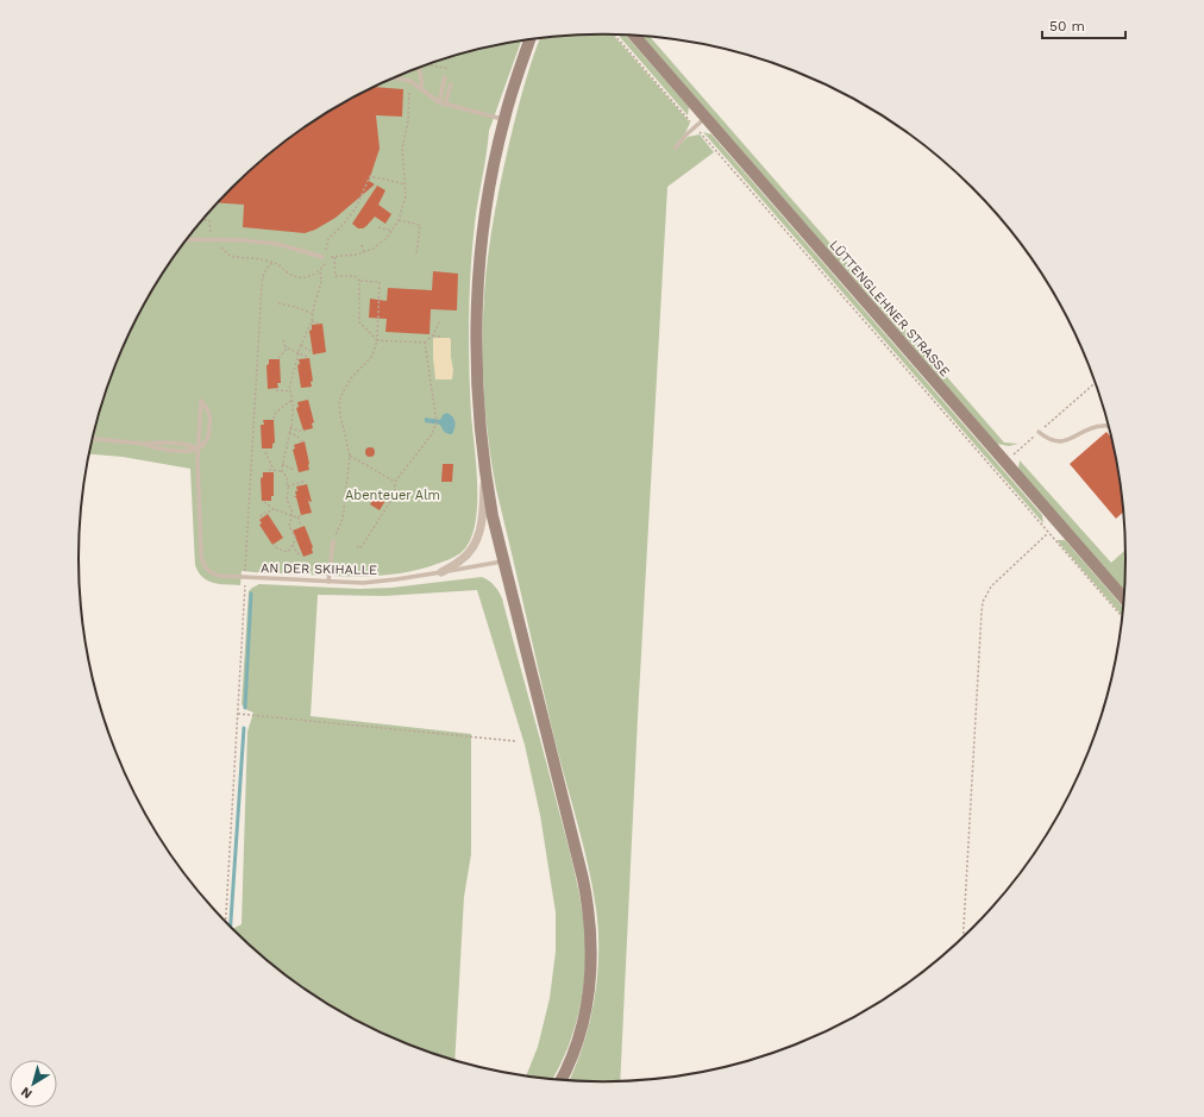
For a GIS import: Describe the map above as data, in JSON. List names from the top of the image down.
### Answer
{
  "streets": {
    "main road": ["LÜTTENGLEHNER STRASSE"],
    "lane": ["AN DER SKIHALLE"]
  },
  "parks": ["Abenteuer Alm"],
  "scale_bar": "50 m",
  "north": "bottom left"
}
